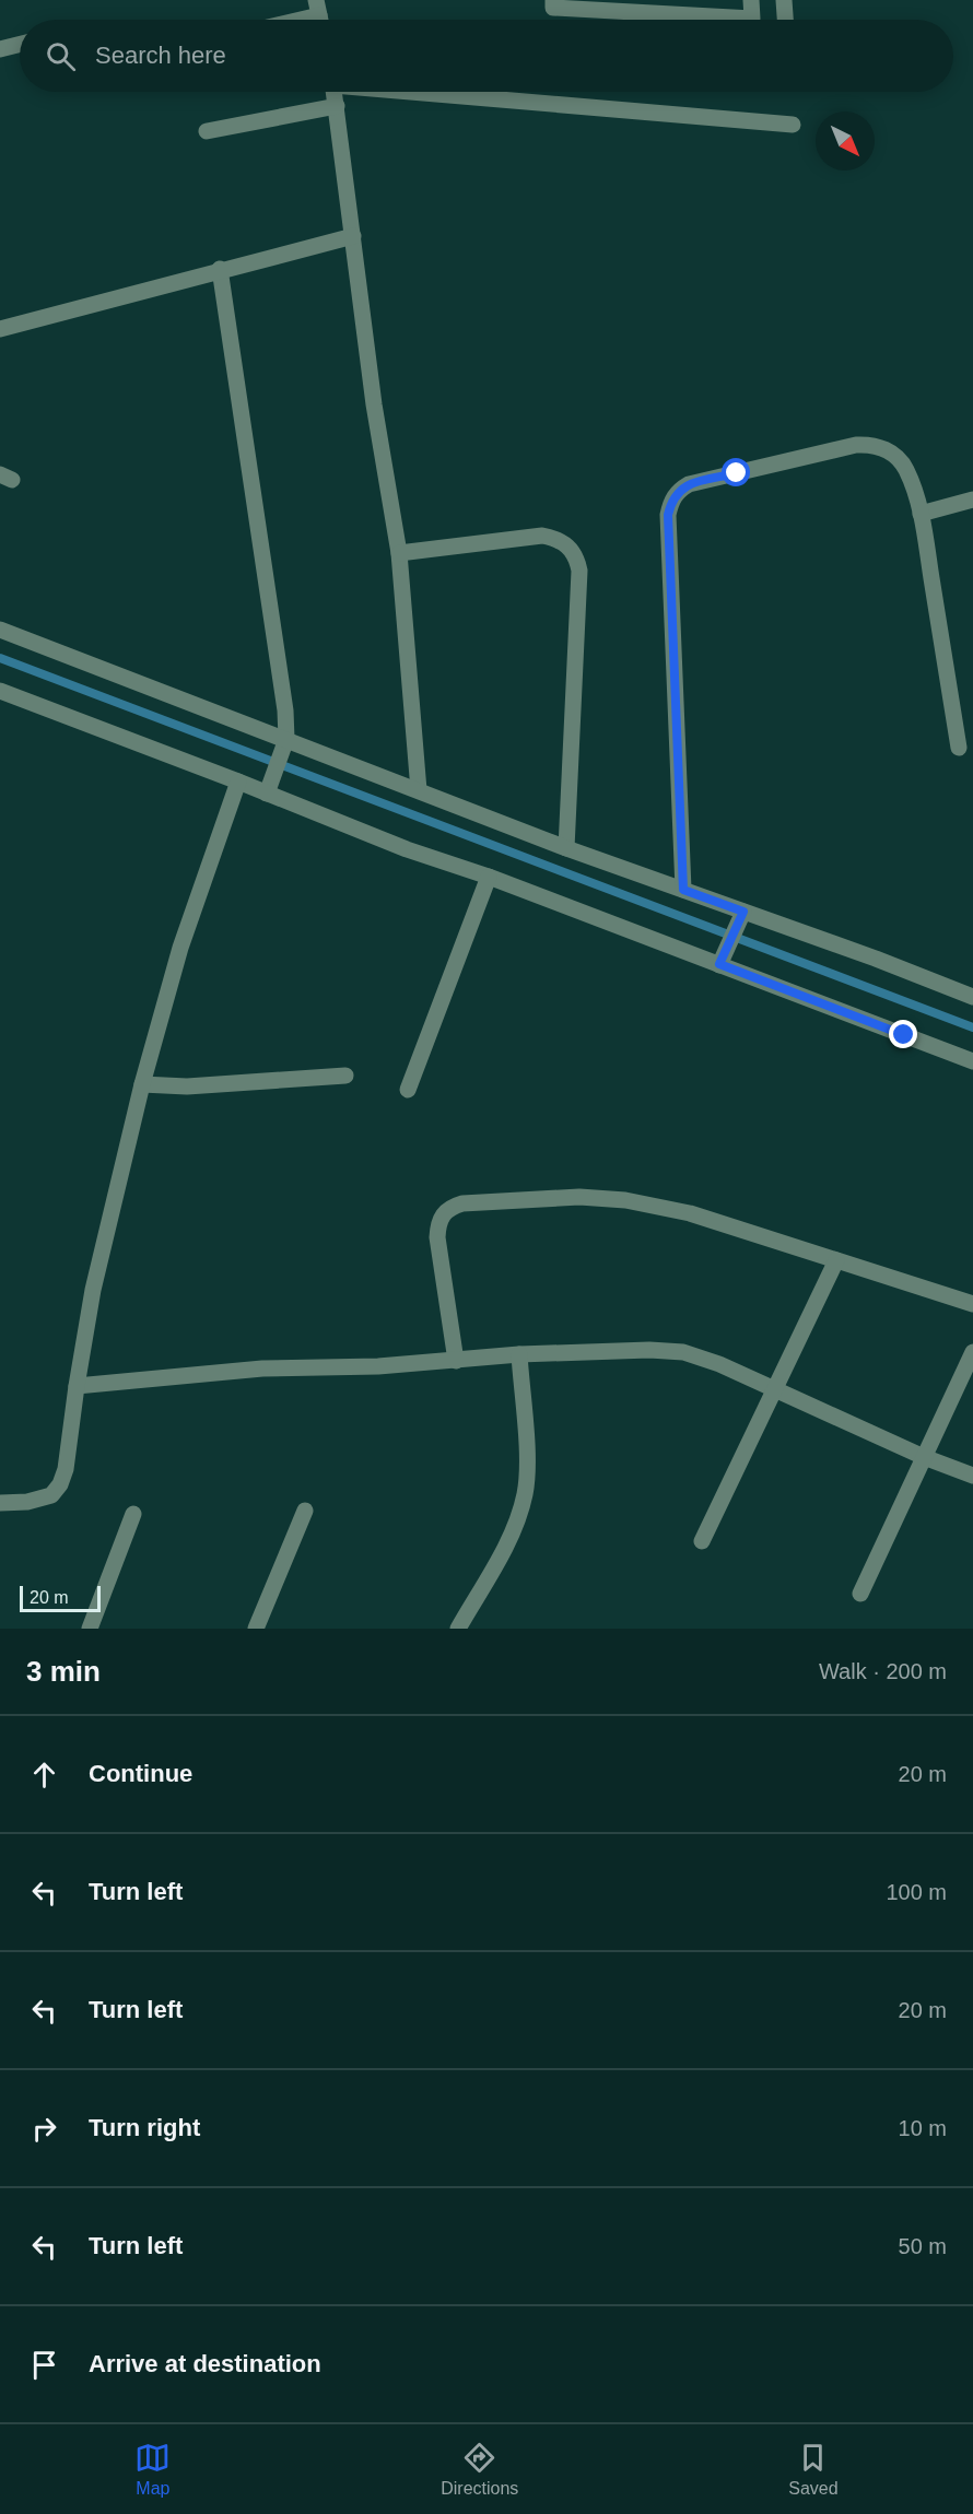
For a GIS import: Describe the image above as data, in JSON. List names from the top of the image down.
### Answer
{
  "scale_bar": "20 m",
  "north": "bottom right",
  "page": {
    "search": "Search here",
    "scale": "20 m",
    "heading": ["3 min", "Walk · 200 m"],
    "list": [
      ["Continue", "20 m"],
      ["Turn left", "100 m"],
      ["Turn left", "20 m"],
      ["Turn right", "10 m"],
      ["Turn left", "50 m"],
      "Arrive at destination"
    ],
    "nav": ["Map", "Directions", "Saved"]
  }
}
